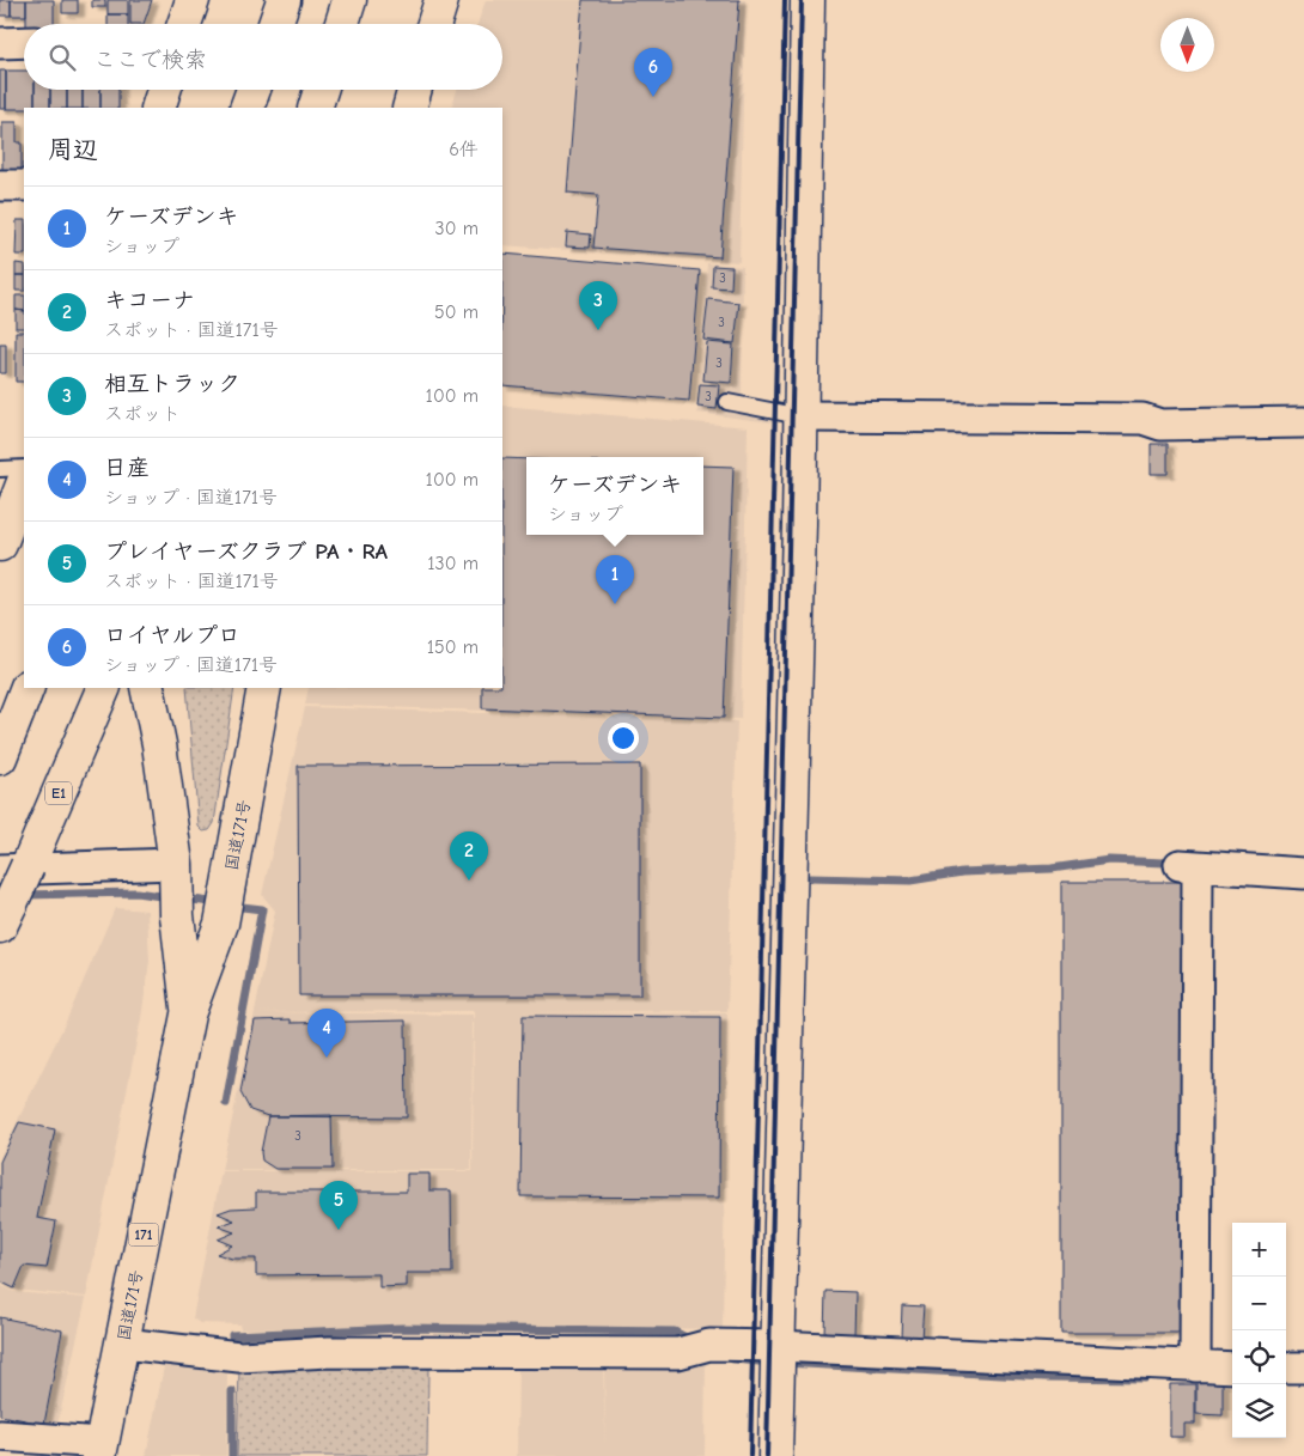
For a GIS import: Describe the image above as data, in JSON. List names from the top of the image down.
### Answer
{
  "streets": {
    "main road": ["E1", "国道171号", "171"]
  },
  "house_numbers": [
    "3",
    "3",
    "3",
    "3",
    "3"
  ],
  "north": "bottom",
  "page": {
    "search": "ここで検索",
    "pins": [
      "6",
      "3",
      "1",
      "2",
      "4",
      "5"
    ],
    "heading": ["周辺", "6件"],
    "list": [
      {
        "mark": "1",
        "name": "ケーズデンキ",
        "note": "ショップ",
        "value": "30 m"
      },
      {
        "mark": "2",
        "name": "キコーナ",
        "note": "スポット · 国道171号",
        "value": "50 m"
      },
      {
        "mark": "3",
        "name": "相互トラック",
        "note": "スポット",
        "value": "100 m"
      },
      {
        "mark": "4",
        "name": "日産",
        "note": "ショップ · 国道171号",
        "value": "100 m"
      },
      {
        "mark": "5",
        "name": "プレイヤーズクラブ PA・RA",
        "note": "スポット · 国道171号",
        "value": "130 m"
      },
      {
        "mark": "6",
        "name": "ロイヤルプロ",
        "note": "ショップ · 国道171号",
        "value": "150 m"
      }
    ],
    "popup": ["ケーズデンキ", "ショップ"],
    "map_buttons": ["+", "−"]
  }
}
